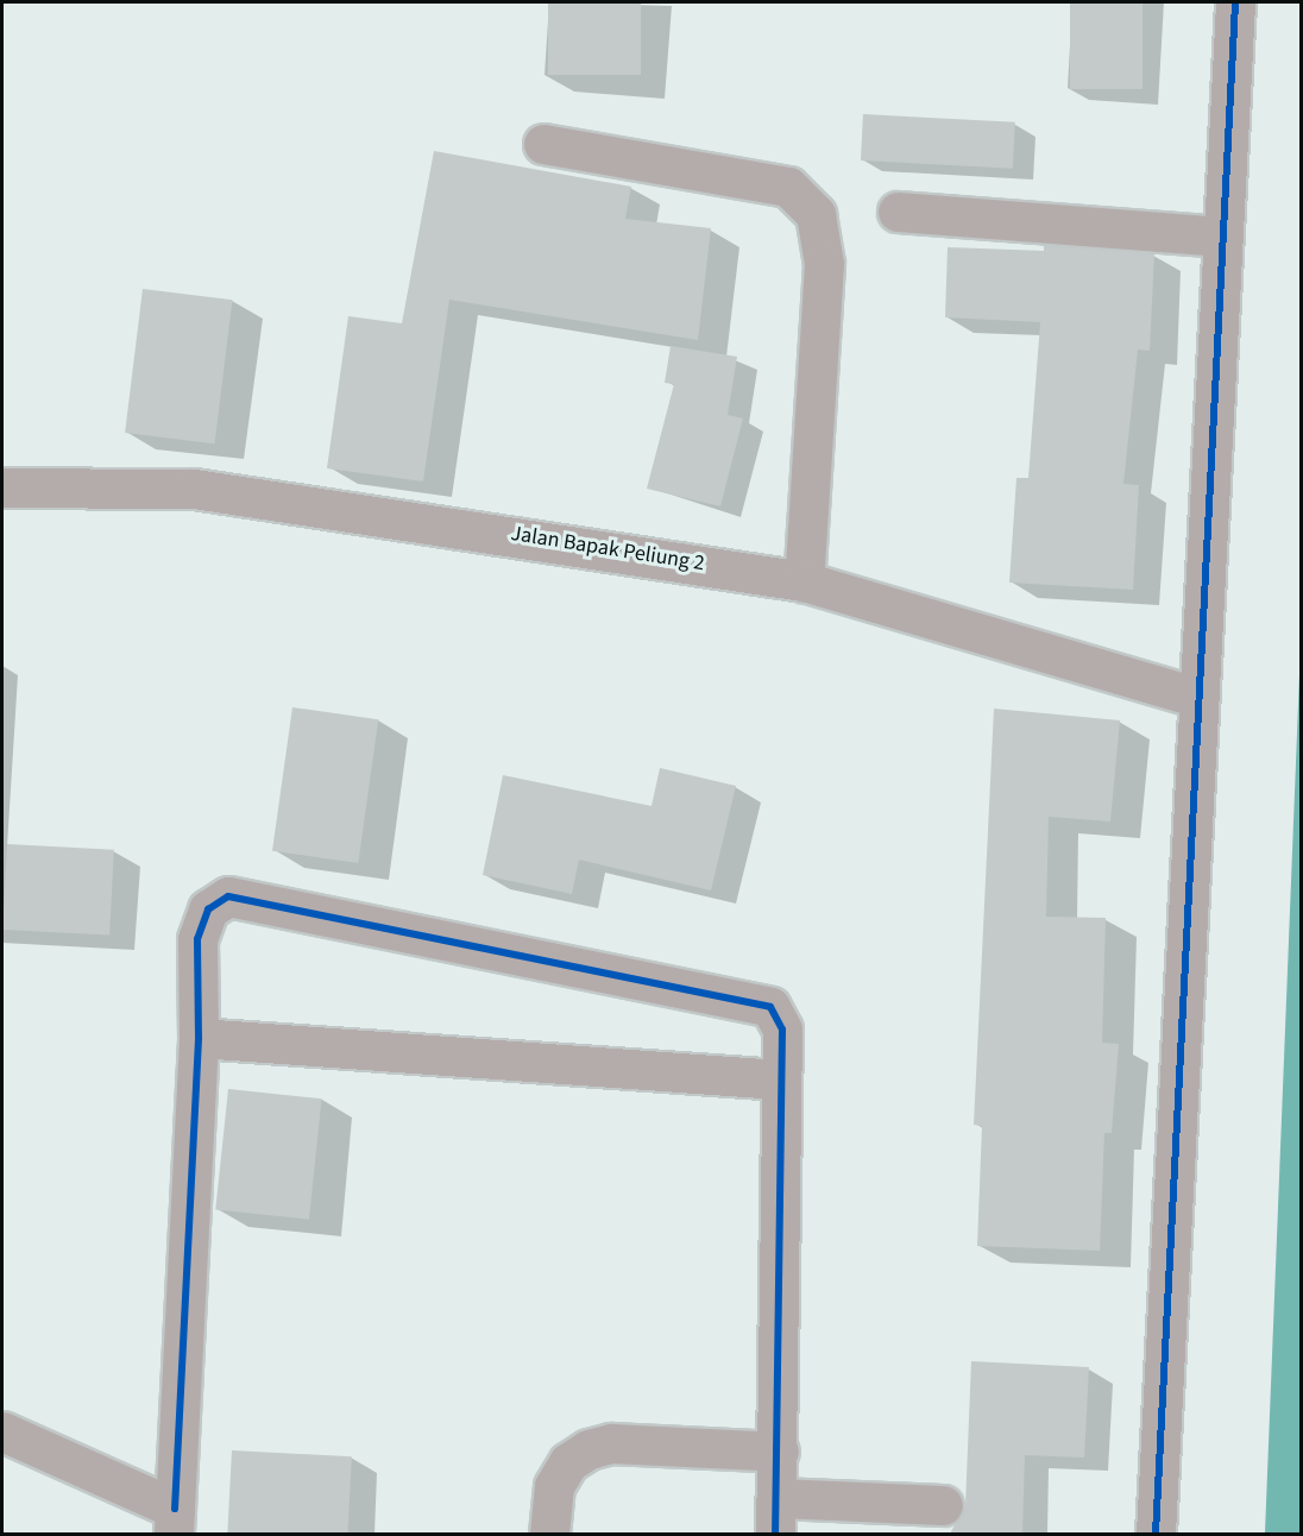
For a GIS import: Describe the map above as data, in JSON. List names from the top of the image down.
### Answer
{
  "streets": {
    "street": ["Jalan Bapak Peliung 2"]
  }
}
